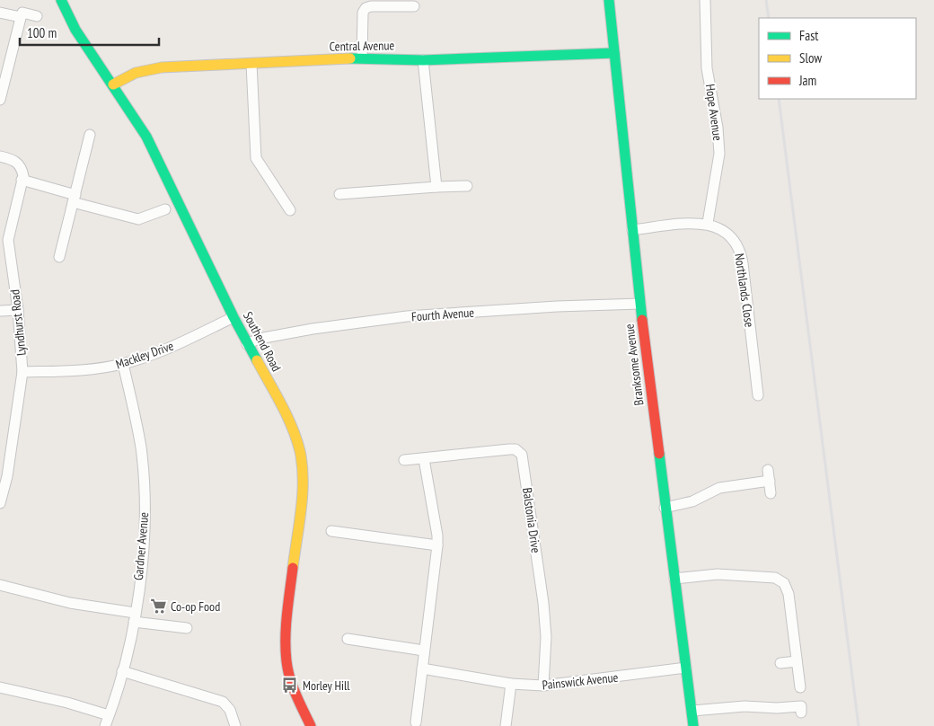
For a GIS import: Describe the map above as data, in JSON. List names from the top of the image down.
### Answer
{
  "streets": {
    "street": [
      "Central Avenue",
      "Hope Avenue",
      "Northlands Close",
      "Fourth Avenue",
      "Lyndhurst Road",
      "Southend Road",
      "Mackley Drive",
      "Branksome Avenue",
      "Balstonia Drive",
      "Gardner Avenue",
      "Painswick Avenue"
    ]
  },
  "crossings": [
    ["Central Avenue", "Southend Road"],
    ["Central Avenue", "Branksome Avenue"],
    ["Hope Avenue", "Northlands Close"],
    ["Fourth Avenue", "Southend Road"],
    ["Fourth Avenue", "Branksome Avenue"],
    ["Lyndhurst Road", "Mackley Drive"],
    ["Southend Road", "Mackley Drive"],
    ["Mackley Drive", "Gardner Avenue"],
    ["Branksome Avenue", "Painswick Avenue"],
    ["Balstonia Drive", "Painswick Avenue"]
  ],
  "places": {
    "supermarket": ["Co-op Food"],
    "bus stop": ["Morley Hill"]
  },
  "legend": ["Fast", "Slow", "Jam"],
  "scale_bar": "100 m"
}
